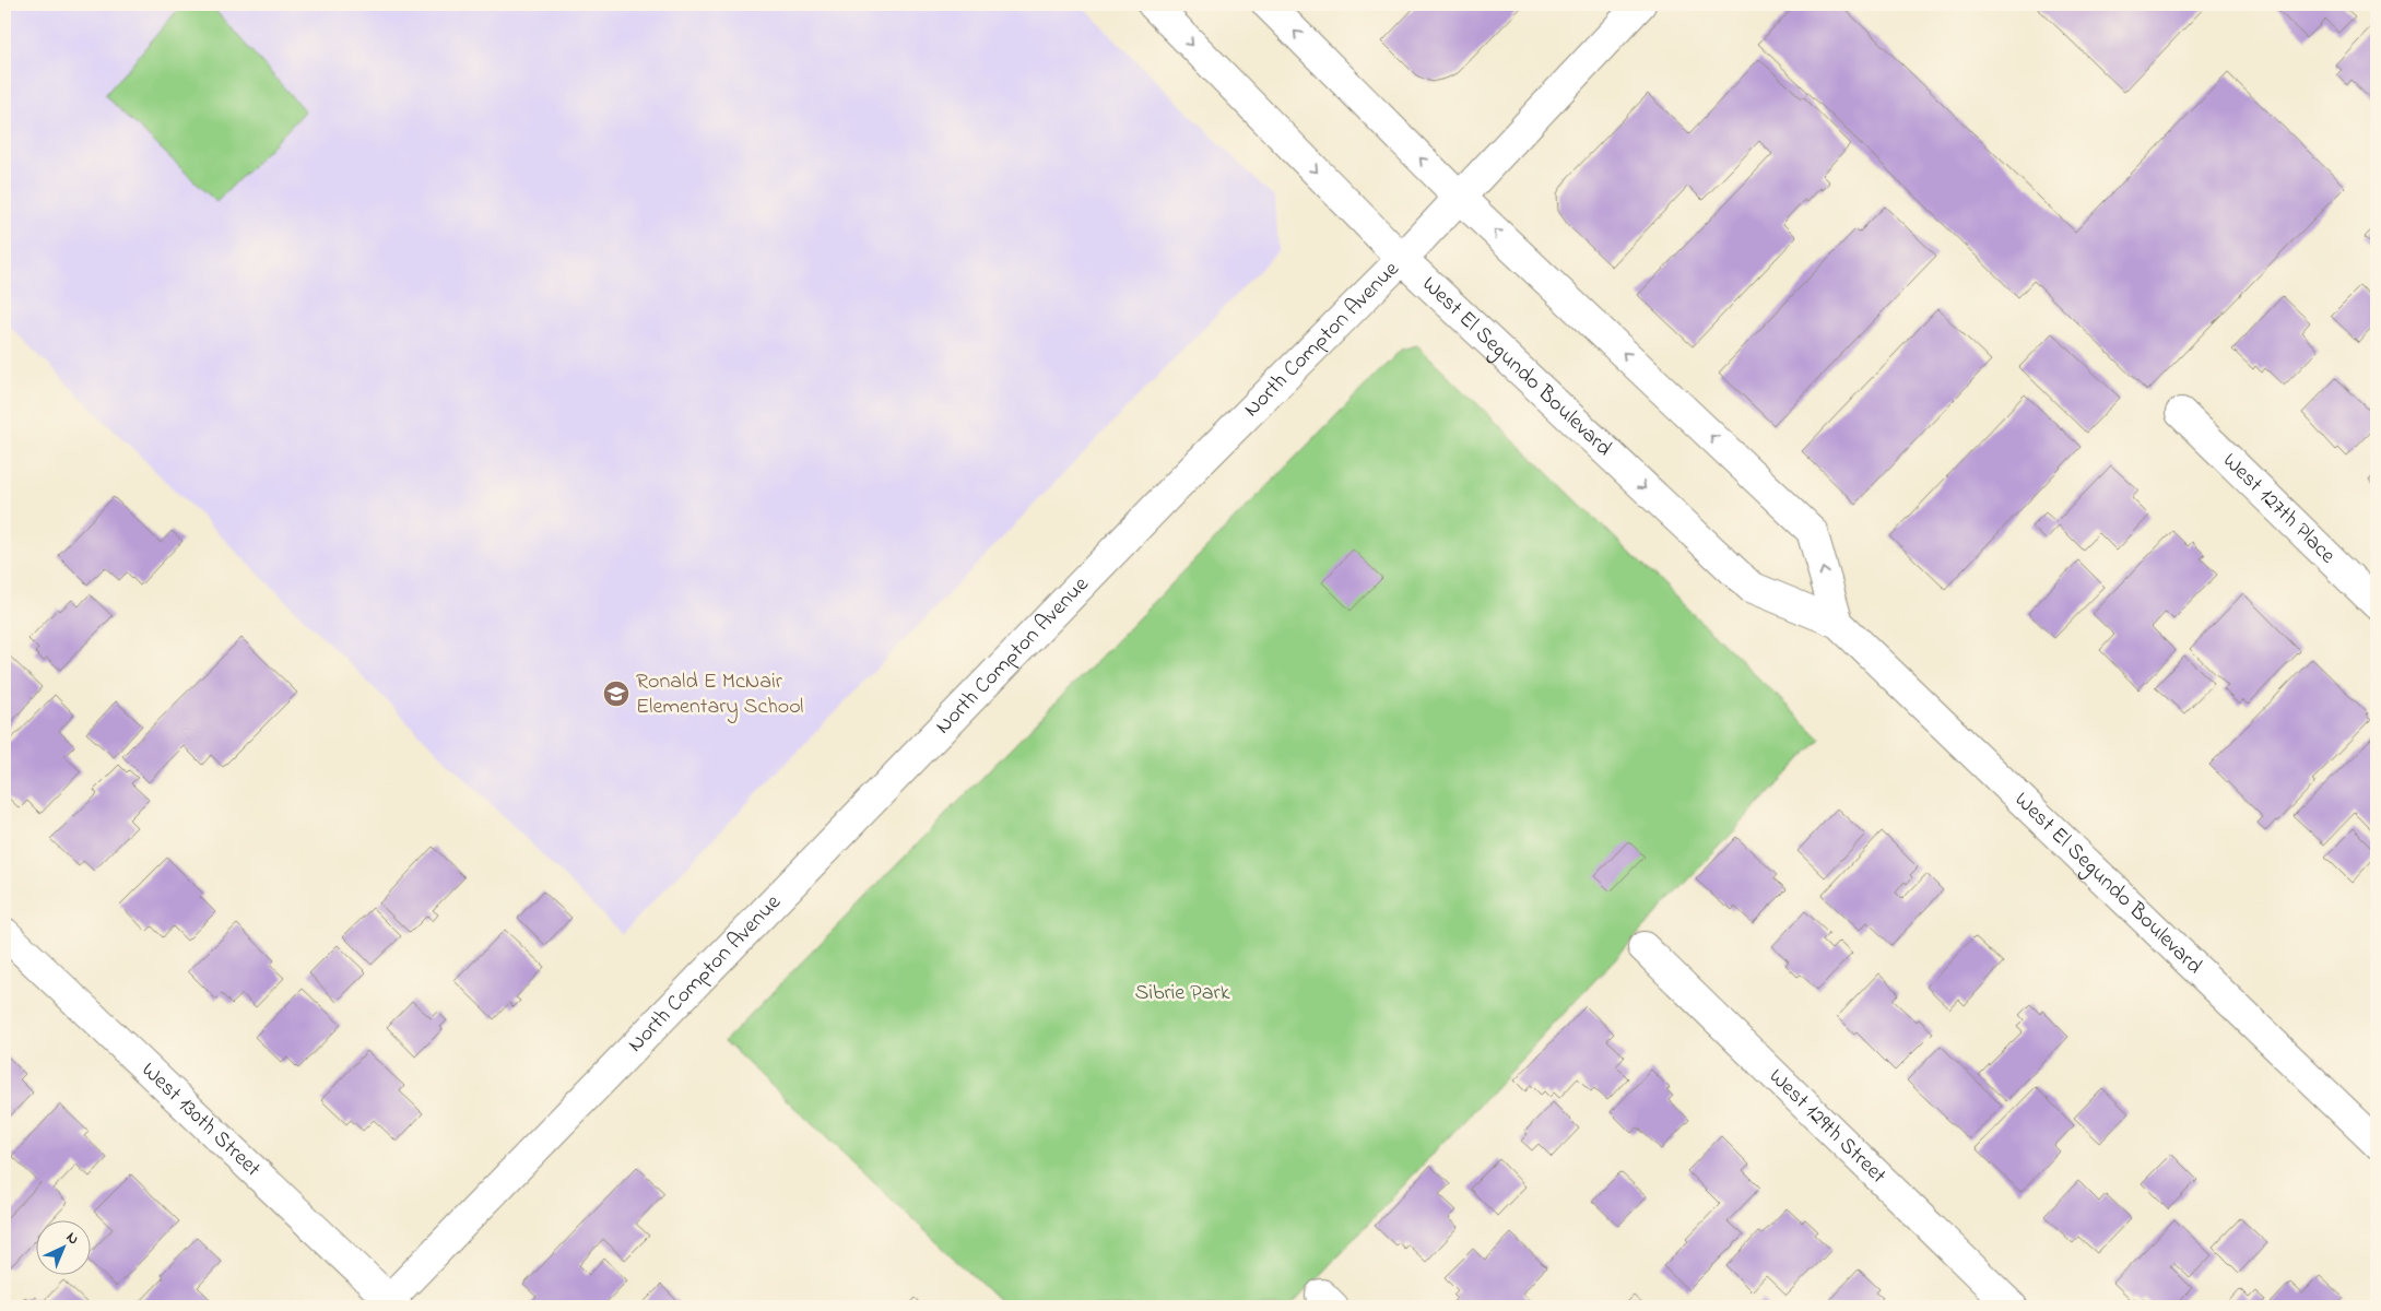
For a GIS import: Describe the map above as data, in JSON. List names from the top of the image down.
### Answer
{
  "streets": {
    "main road": [
      "North Compton Avenue",
      "West El Segundo Boulevard",
      "West 127th Place",
      "West 130th Street",
      "West 129th Street"
    ]
  },
  "crossings": [
    ["North Compton Avenue", "West El Segundo Boulevard"],
    ["North Compton Avenue", "West 130th Street"]
  ],
  "parks": ["Sibrie Park"],
  "places": {
    "school or university": ["Ronald E McNair Elementary School"]
  },
  "north": "top right"
}
